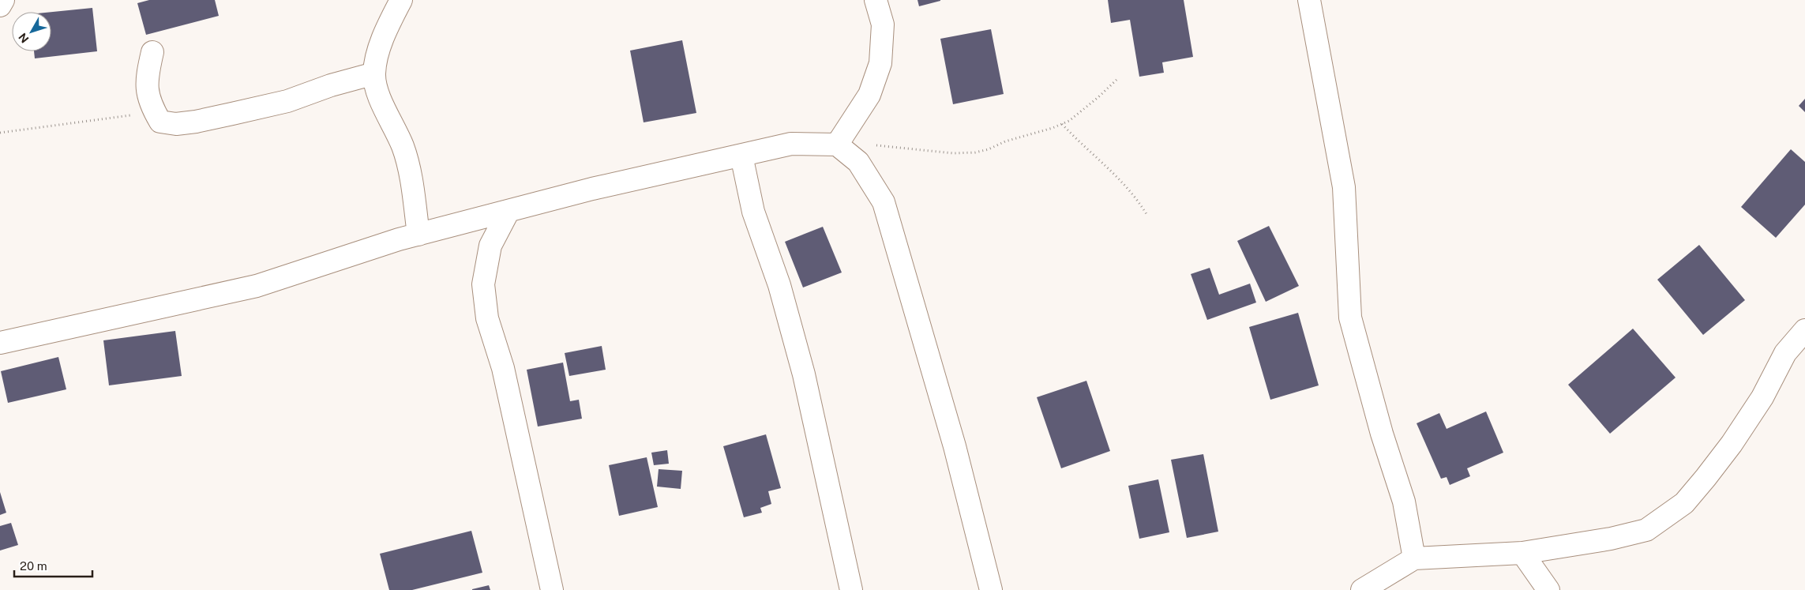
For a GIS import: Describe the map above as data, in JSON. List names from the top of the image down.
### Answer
{
  "scale_bar": "20 m",
  "north": "bottom left"
}
